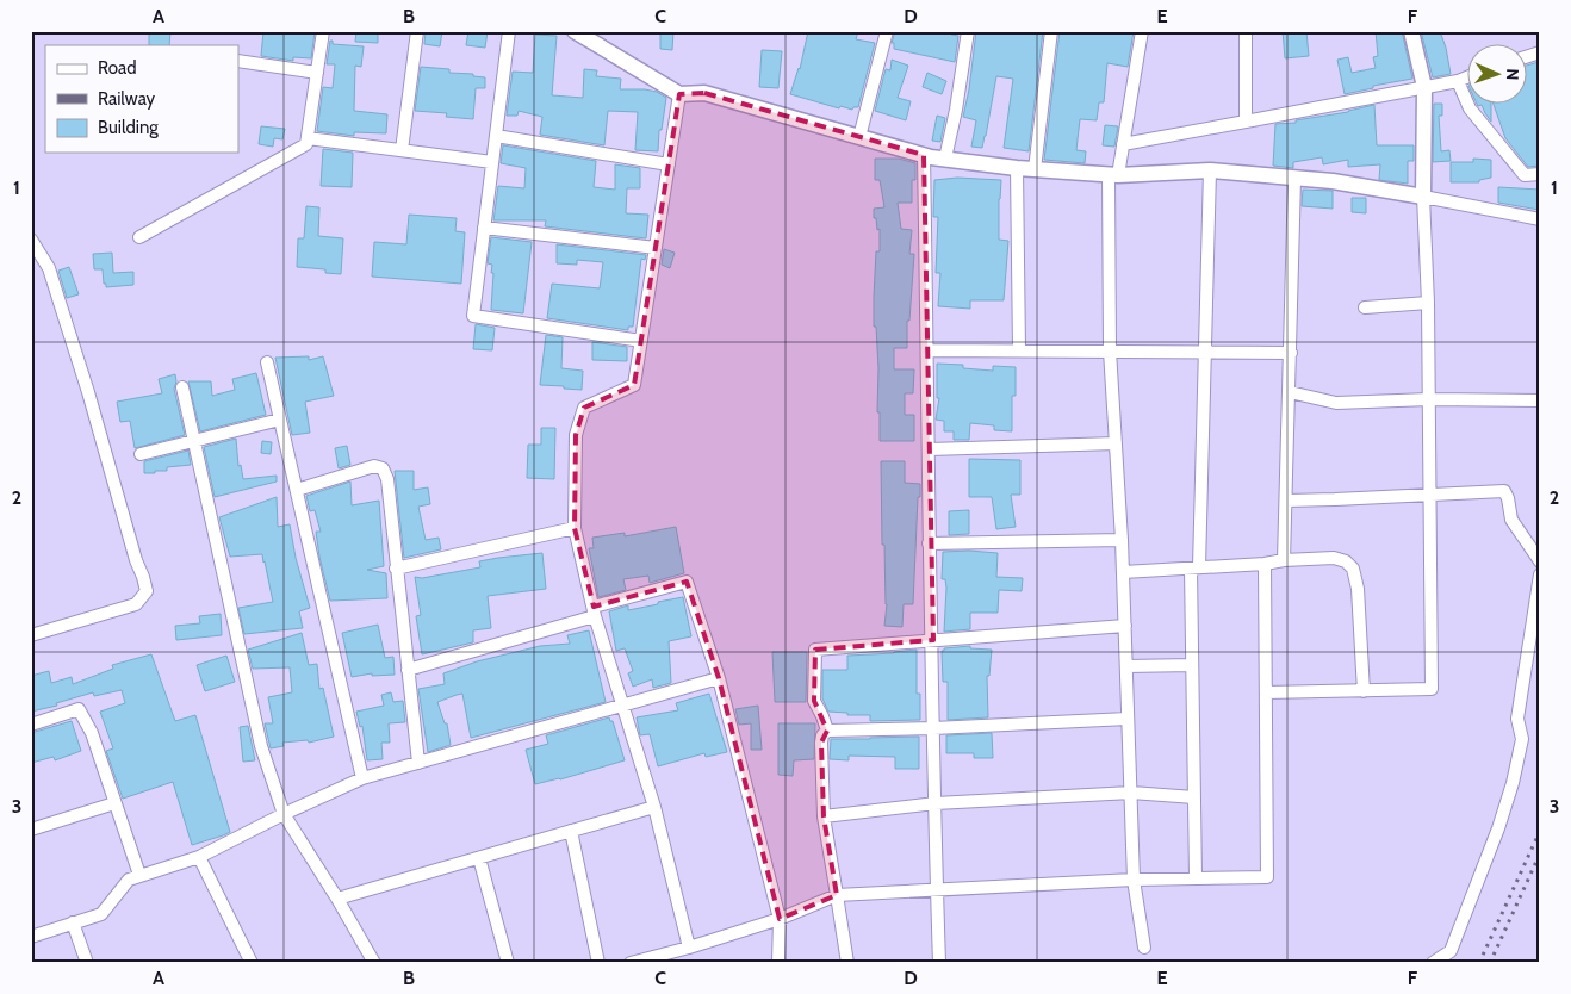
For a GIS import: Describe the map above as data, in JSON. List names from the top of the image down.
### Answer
{
  "legend": ["Road", "Railway", "Building"],
  "north": "right",
  "grid": {
    "columns": [
      "A",
      "B",
      "C",
      "D",
      "E",
      "F"
    ],
    "rows": ["1", "2", "3"]
  }
}
